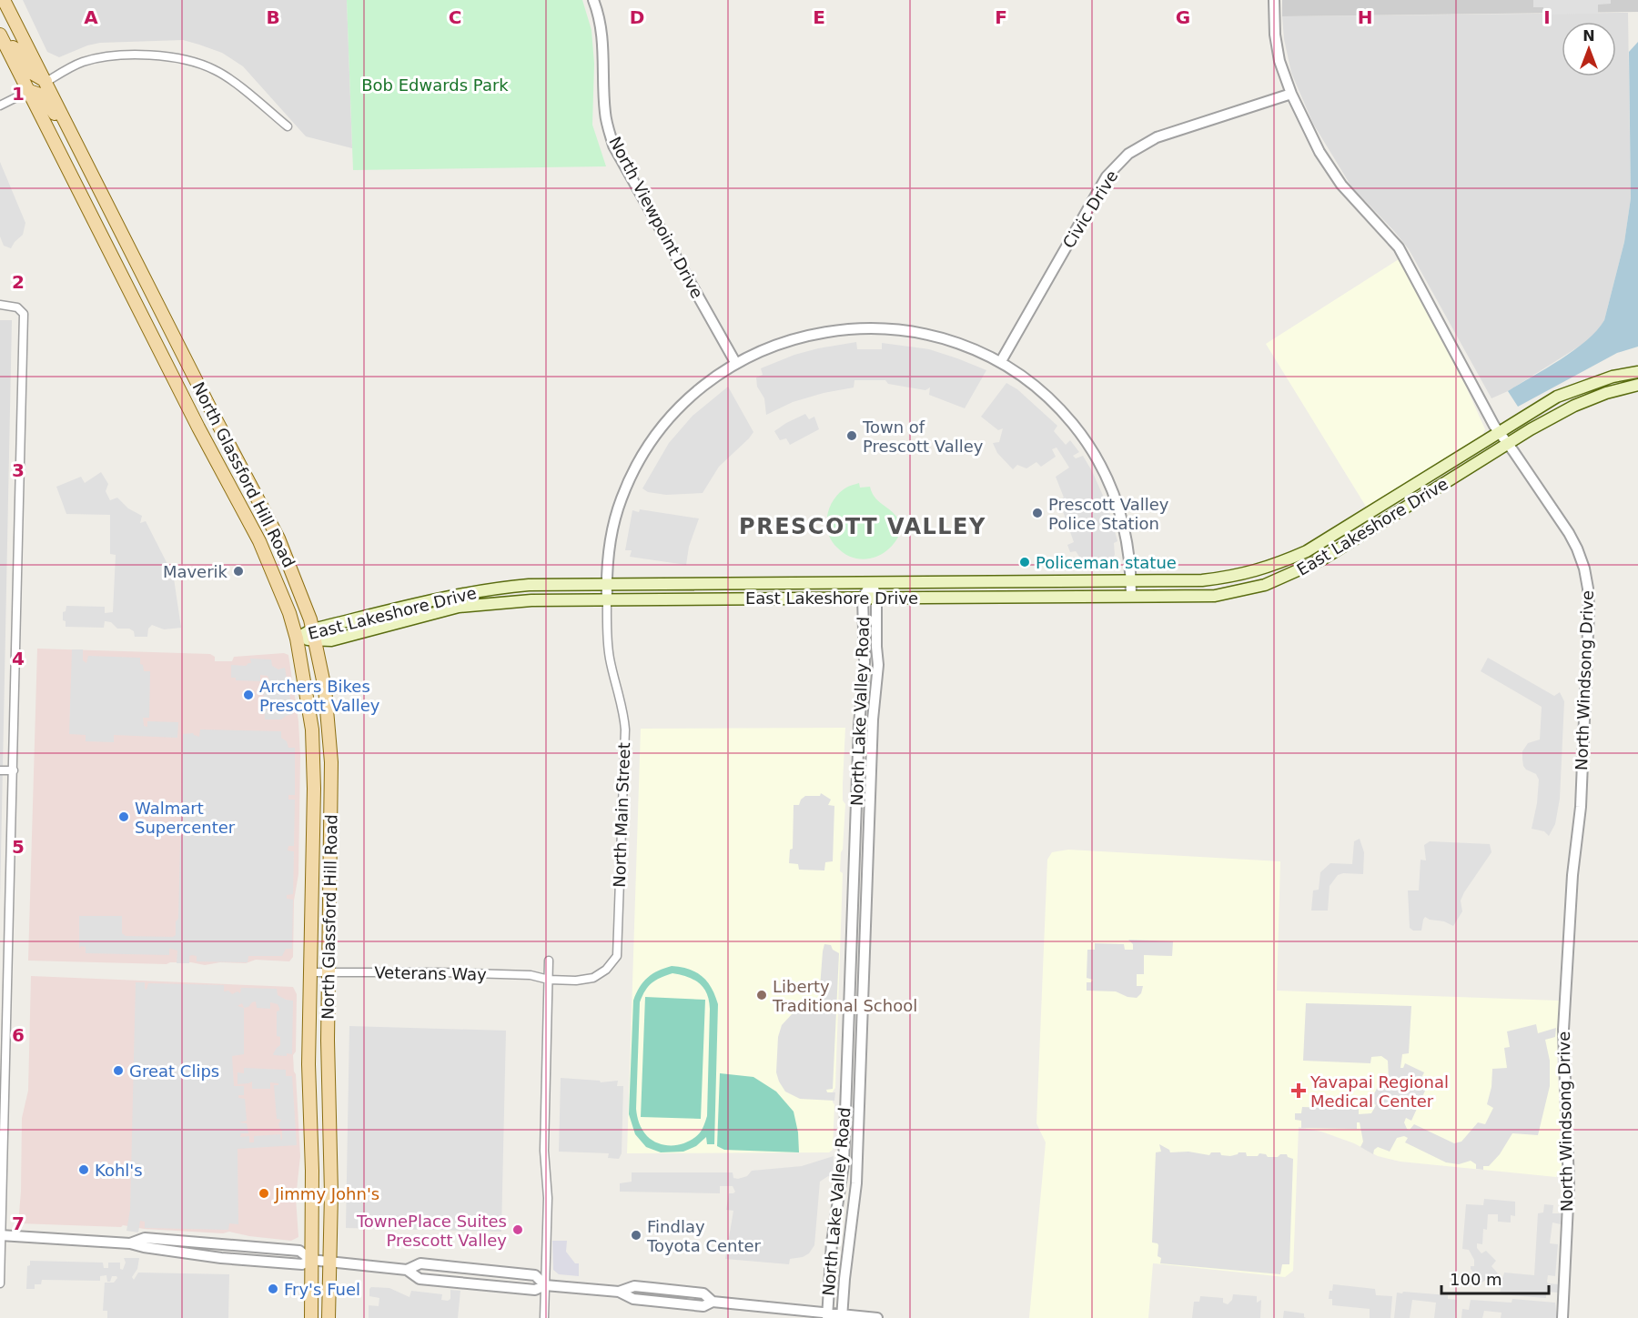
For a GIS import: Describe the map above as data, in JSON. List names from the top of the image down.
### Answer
{
  "streets": {
    "main road": ["North Glassford Hill Road", "East Lakeshore Drive"],
    "street": [
      "Civic Drive",
      "North Viewpoint Drive",
      "North Windsong Drive",
      "North Lake Valley Road",
      "North Main Street",
      "Veterans Way"
    ]
  },
  "crossings": [
    ["Civic Drive", "North Windsong Drive"],
    ["North Glassford Hill Road", "East Lakeshore Drive"],
    ["North Glassford Hill Road", "Veterans Way"],
    ["East Lakeshore Drive", "North Windsong Drive"],
    ["East Lakeshore Drive", "North Lake Valley Road"],
    ["East Lakeshore Drive", "North Main Street"],
    ["North Main Street", "Veterans Way"]
  ],
  "districts": ["PRESCOTT VALLEY"],
  "parks": ["Bob Edwards Park"],
  "places": {
    "other": [
      "Town of Prescott Valley",
      "Prescott Valley Police Station",
      "Policeman statue",
      "Maverik",
      "Archers Bikes Prescott Valley",
      "Walmart Supercenter",
      "Liberty Traditional School",
      "Great Clips",
      "Kohl's",
      "Jimmy John's",
      "TownePlace Suites Prescott Valley",
      "Findlay Toyota Center",
      "Fry's Fuel"
    ],
    "health": ["Yavapai Regional Medical Center"]
  },
  "scale_bar": "100 m",
  "north": "top",
  "grid": {
    "columns": [
      "A",
      "B",
      "C",
      "D",
      "E",
      "F",
      "G",
      "H",
      "I"
    ],
    "rows": [
      "1",
      "2",
      "3",
      "4",
      "5",
      "6",
      "7"
    ]
  }
}
